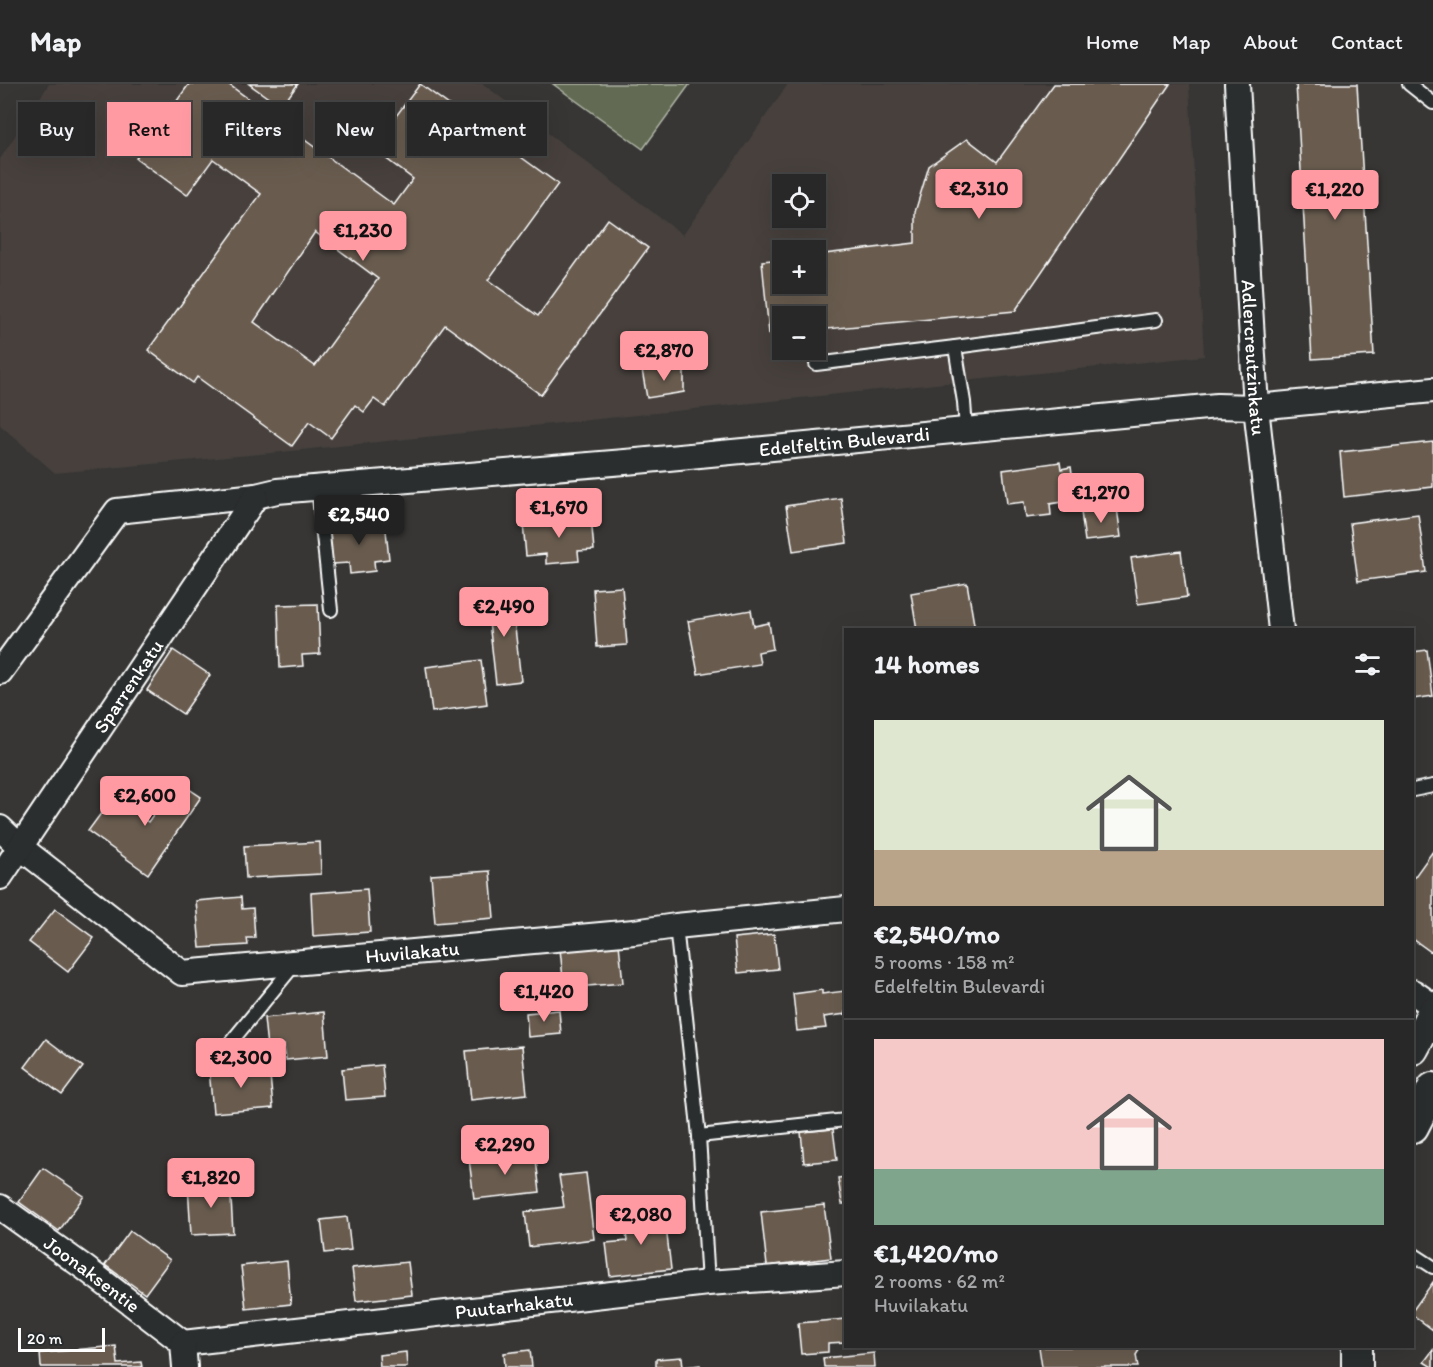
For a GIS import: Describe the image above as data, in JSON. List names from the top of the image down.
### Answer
{
  "streets": {
    "street": [
      "Adlercreutzinkatu",
      "Edelfeltin Bulevardi",
      "Sparrenkatu",
      "Huvilakatu",
      "Joonaksentie",
      "Puutarhakatu"
    ]
  },
  "crossings": [
    ["Adlercreutzinkatu", "Edelfeltin Bulevardi"],
    ["Edelfeltin Bulevardi", "Sparrenkatu"],
    ["Sparrenkatu", "Huvilakatu"],
    ["Joonaksentie", "Puutarhakatu"]
  ],
  "scale_bar": "20 m",
  "page": {
    "header": "Map",
    "nav": [
      "Home",
      "Map",
      "About",
      "Contact"
    ],
    "chip": [
      "Buy",
      "Rent",
      "Filters",
      "New",
      "Apartment"
    ],
    "price": [
      "€2,310",
      "€1,220",
      "€1,230",
      "€2,870",
      "€1,270",
      "€1,670",
      "€2,540",
      "€2,490",
      "€2,600",
      "€1,420",
      "€2,300",
      "€2,290",
      "€1,820",
      "€2,080"
    ],
    "map_buttons": ["+", "−"],
    "heading": "14 homes",
    "list": [
      {
        "name": "€2,540/mo",
        "note": "5 rooms · 158 m² · Edelfeltin Bulevardi"
      },
      {
        "name": "€1,420/mo",
        "note": "2 rooms · 62 m² · Huvilakatu"
      }
    ],
    "scale": "20 m"
  }
}
